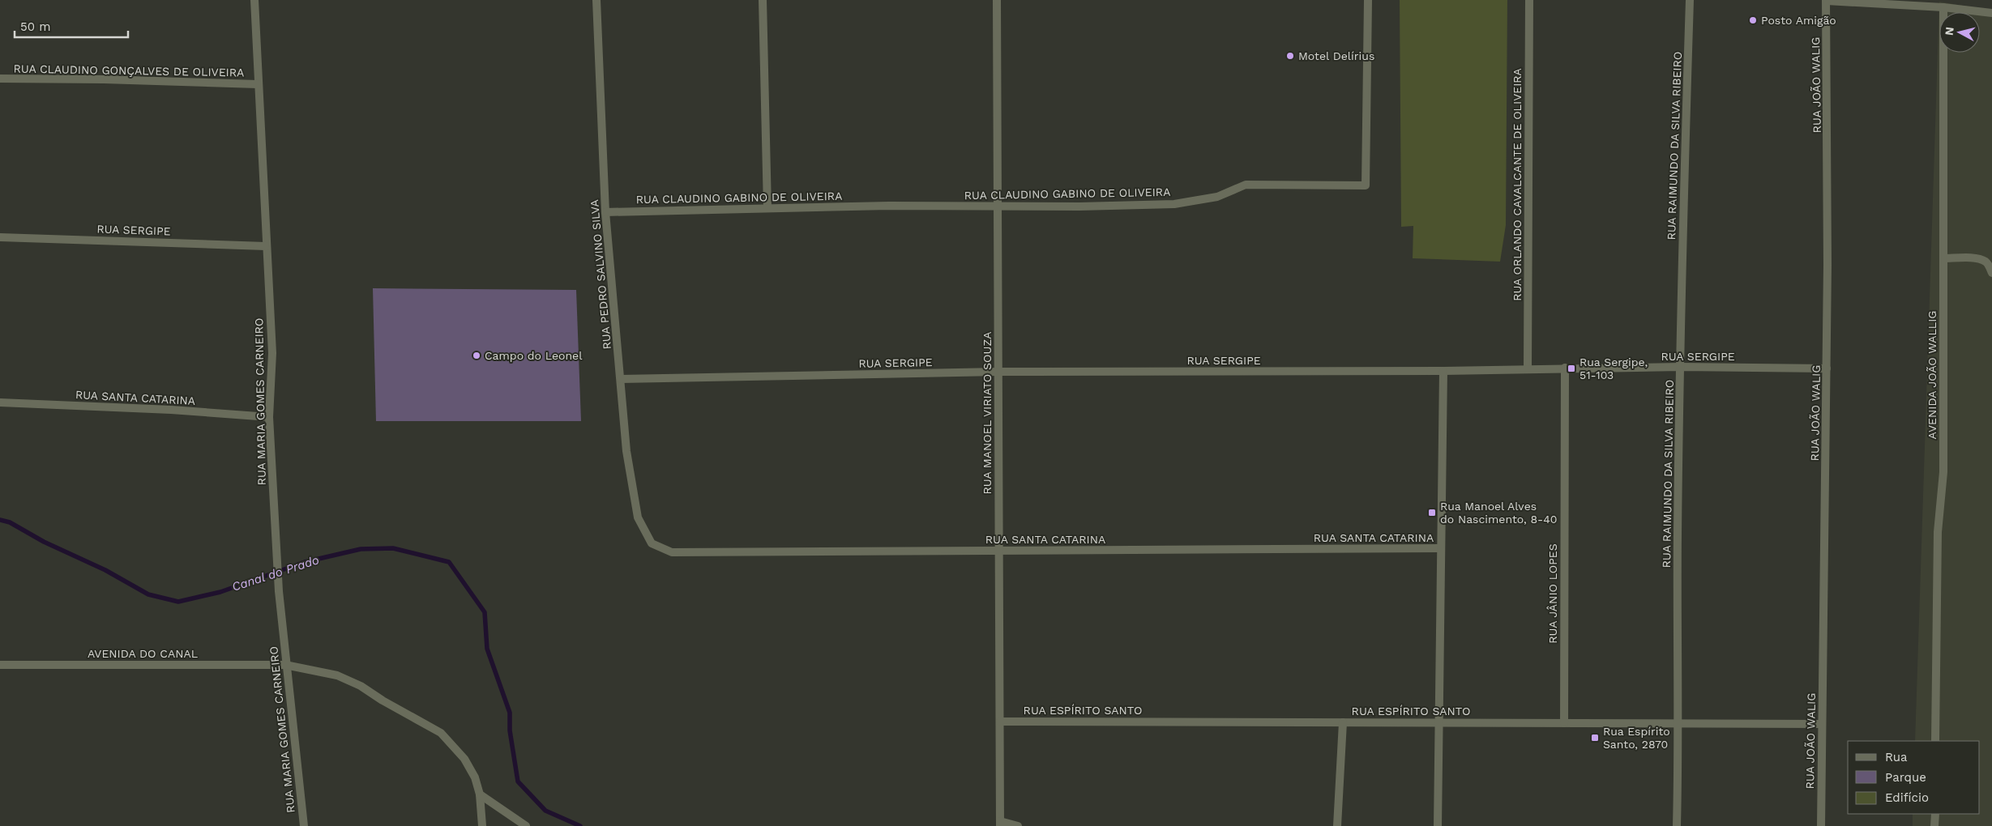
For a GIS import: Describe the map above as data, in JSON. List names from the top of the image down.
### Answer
{
  "streets": {
    "street": [
      "RUA CLAUDINO GONÇALVES DE OLIVEIRA",
      "RUA JOÃO WALIG",
      "RUA RAIMUNDO DA SILVA RIBEIRO",
      "RUA ORLANDO CAVALCANTE DE OLIVEIRA",
      "RUA CLAUDINO GABINO DE OLIVEIRA",
      "RUA SERGIPE",
      "RUA PEDRO SALVINO SILVA",
      "AVENIDA JOÃO WALLIG",
      "RUA SANTA CATARINA",
      "RUA MARIA GOMES CARNEIRO",
      "RUA MANOEL VIRIATO SOUZA",
      "RUA JÂNIO LOPES",
      "AVENIDA DO CANAL",
      "RUA ESPÍRITO SANTO"
    ]
  },
  "crossings": [
    ["RUA CLAUDINO GONÇALVES DE OLIVEIRA", "RUA MARIA GOMES CARNEIRO"],
    ["RUA JOÃO WALIG", "RUA SERGIPE"],
    ["RUA JOÃO WALIG", "RUA ESPÍRITO SANTO"],
    ["RUA RAIMUNDO DA SILVA RIBEIRO", "RUA SERGIPE"],
    ["RUA RAIMUNDO DA SILVA RIBEIRO", "RUA ESPÍRITO SANTO"],
    ["RUA ORLANDO CAVALCANTE DE OLIVEIRA", "RUA SERGIPE"],
    ["RUA CLAUDINO GABINO DE OLIVEIRA", "RUA PEDRO SALVINO SILVA"],
    ["RUA CLAUDINO GABINO DE OLIVEIRA", "RUA MANOEL VIRIATO SOUZA"],
    ["RUA SERGIPE", "RUA PEDRO SALVINO SILVA"],
    ["RUA SERGIPE", "RUA MARIA GOMES CARNEIRO"],
    ["RUA SERGIPE", "RUA MANOEL VIRIATO SOUZA"],
    ["RUA SERGIPE", "RUA JÂNIO LOPES"],
    ["RUA PEDRO SALVINO SILVA", "RUA SANTA CATARINA"],
    ["RUA SANTA CATARINA", "RUA MARIA GOMES CARNEIRO"],
    ["RUA SANTA CATARINA", "RUA MANOEL VIRIATO SOUZA"],
    ["RUA MARIA GOMES CARNEIRO", "AVENIDA DO CANAL"],
    ["RUA MANOEL VIRIATO SOUZA", "RUA ESPÍRITO SANTO"],
    ["RUA JÂNIO LOPES", "RUA ESPÍRITO SANTO"]
  ],
  "water": ["Canal do Prado"],
  "places": {
    "other": ["Posto Amigão", "Motel Delírius", "Campo do Leonel"],
    "transit": ["Rua Sergipe, 51-103", "Rua Manoel Alves do Nascimento, 8-40", "Rua Espírito Santo, 2870"]
  },
  "legend": ["Rua", "Parque", "Edifício"],
  "scale_bar": "50 m",
  "north": "left"
}
